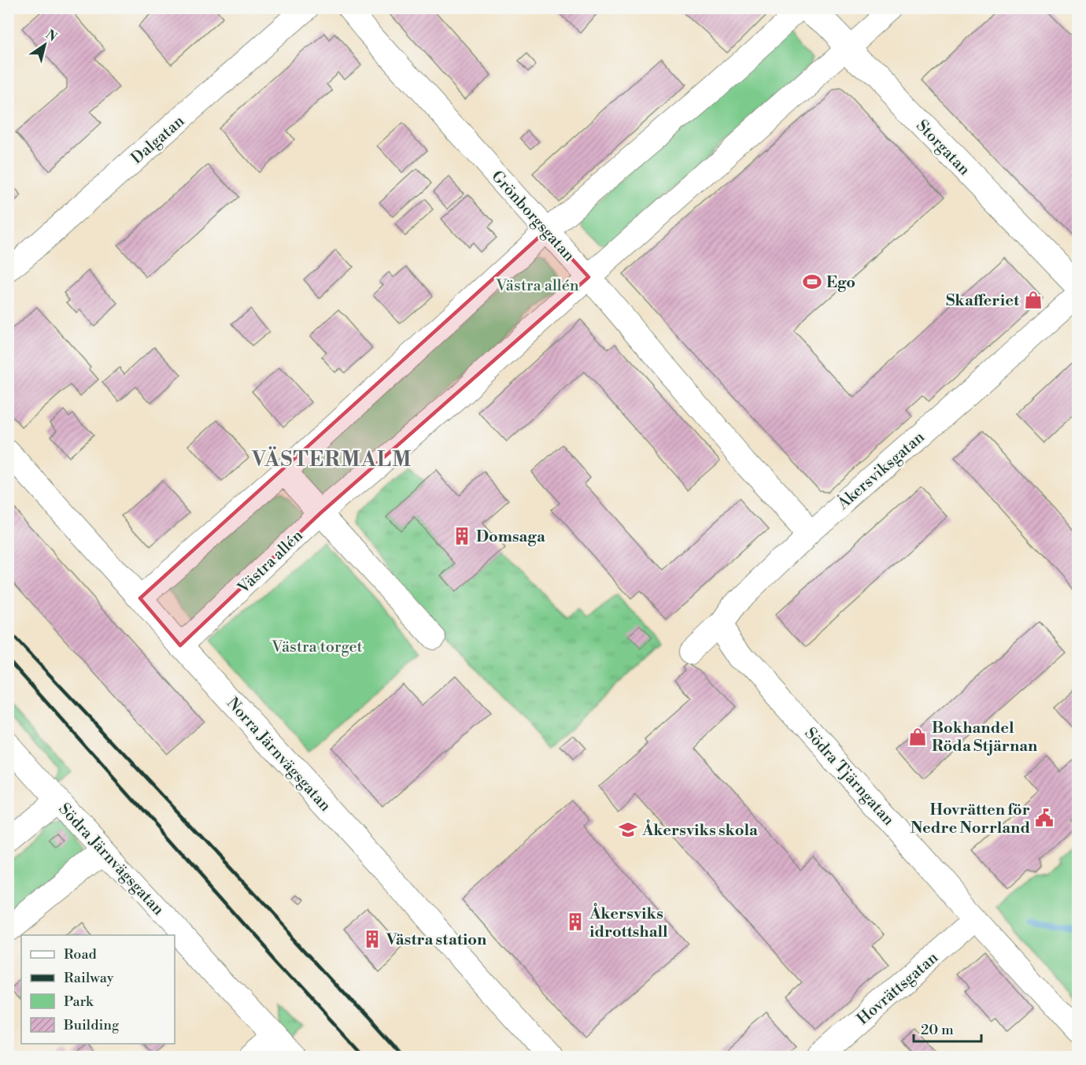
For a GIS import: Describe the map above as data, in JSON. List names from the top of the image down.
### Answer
{
  "streets": {
    "street": [
      "Dalgatan",
      "Storgatan",
      "Grönborgsgatan",
      "Åkersviksgatan",
      "Västra allén",
      "Norra Järnvägsgatan",
      "Södra Tjärngatan",
      "Södra Järnvägsgatan",
      "Hovrättsgatan"
    ]
  },
  "crossings": [
    ["Storgatan", "Västra allén"],
    ["Grönborgsgatan", "Åkersviksgatan"],
    ["Grönborgsgatan", "Västra allén"],
    ["Åkersviksgatan", "Södra Tjärngatan"],
    ["Västra allén", "Norra Järnvägsgatan"],
    ["Södra Tjärngatan", "Hovrättsgatan"]
  ],
  "districts": ["VÄSTERMALM"],
  "parks": ["Västra allén", "Västra torget"],
  "places": {
    "sports": ["Ego"],
    "shop": ["Skafferiet", "Bokhandel Röda Stjärnan"],
    "building": ["Domsaga", "Åkersviks idrottshall", "Västra station"],
    "public building": ["Hovrätten för Nedre Norrland"],
    "school or university": ["Åkersviks skola"]
  },
  "legend": [
    "Road",
    "Railway",
    "Park",
    "Building"
  ],
  "scale_bar": "20 m",
  "north": "top right"
}
